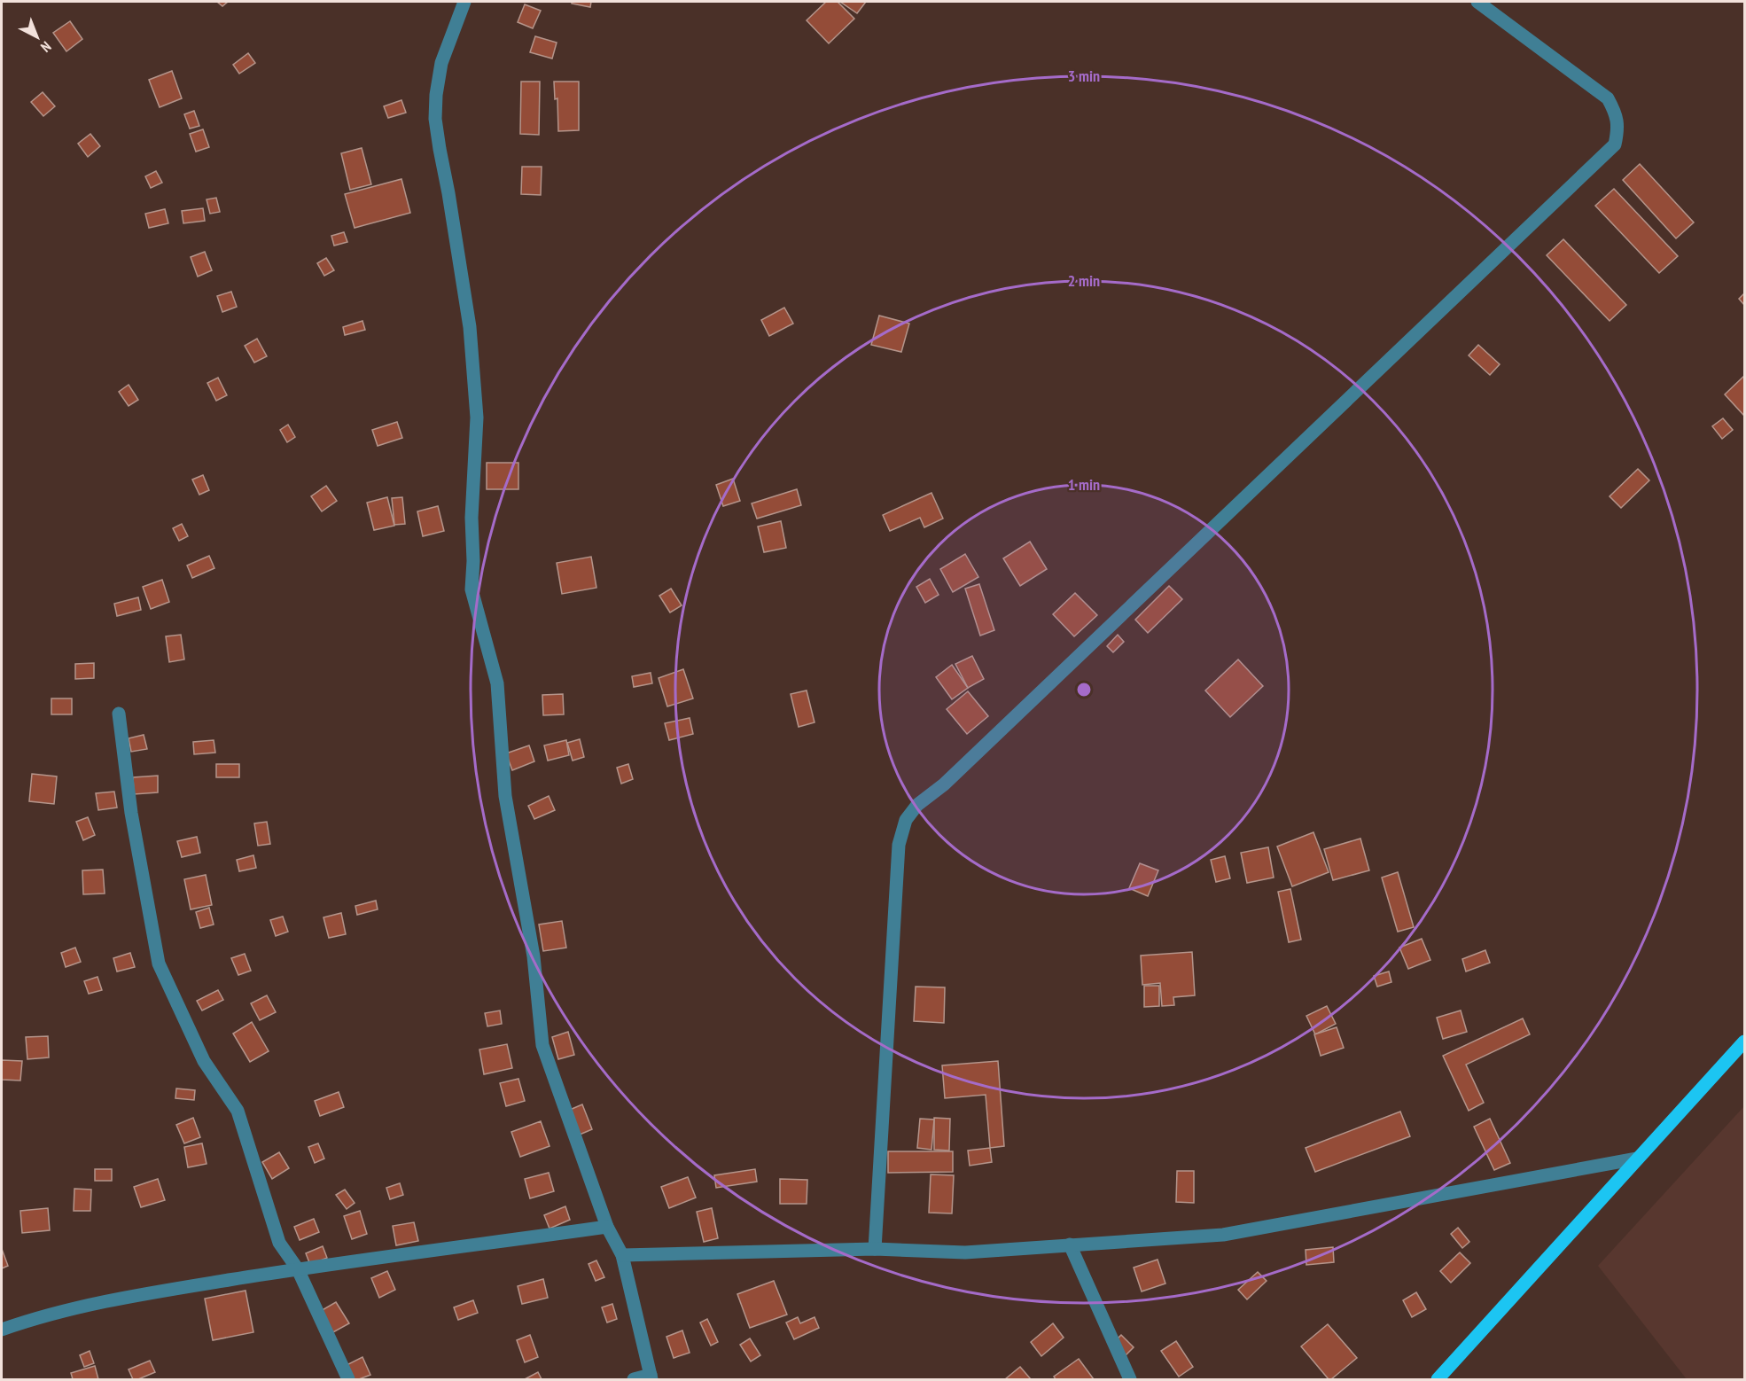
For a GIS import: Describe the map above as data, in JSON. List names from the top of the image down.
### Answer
{
  "north": "bottom right",
  "rings": ["3 min", "2 min", "1 min"]
}
